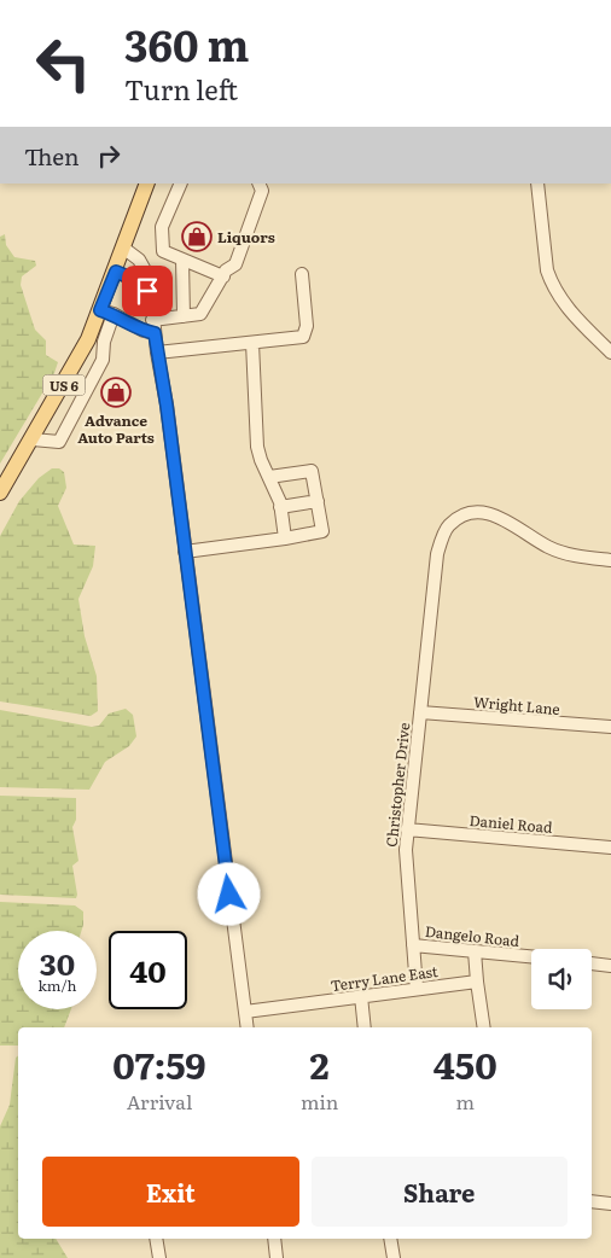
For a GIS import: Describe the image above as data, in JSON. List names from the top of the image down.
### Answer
{
  "streets": {
    "main road": ["US 6"],
    "street": [
      "Wright Lane",
      "Christopher Drive",
      "Daniel Road",
      "Dangelo Road",
      "Terry Lane East"
    ]
  },
  "crossings": [
    ["Wright Lane", "Christopher Drive"],
    ["Christopher Drive", "Daniel Road"],
    ["Christopher Drive", "Dangelo Road"],
    ["Christopher Drive", "Terry Lane East"]
  ],
  "places": {
    "shop": ["Liquors", "Advance Auto Parts"]
  },
  "page": {
    "turn": ["360 m", "Turn left"],
    "then": "Then",
    "speed": "30 km/h",
    "limit": "40",
    "eta": [
      "07:59",
      "Arrival",
      "2",
      "min",
      "450",
      "m"
    ],
    "buttons": ["Exit", "Share"]
  }
}
